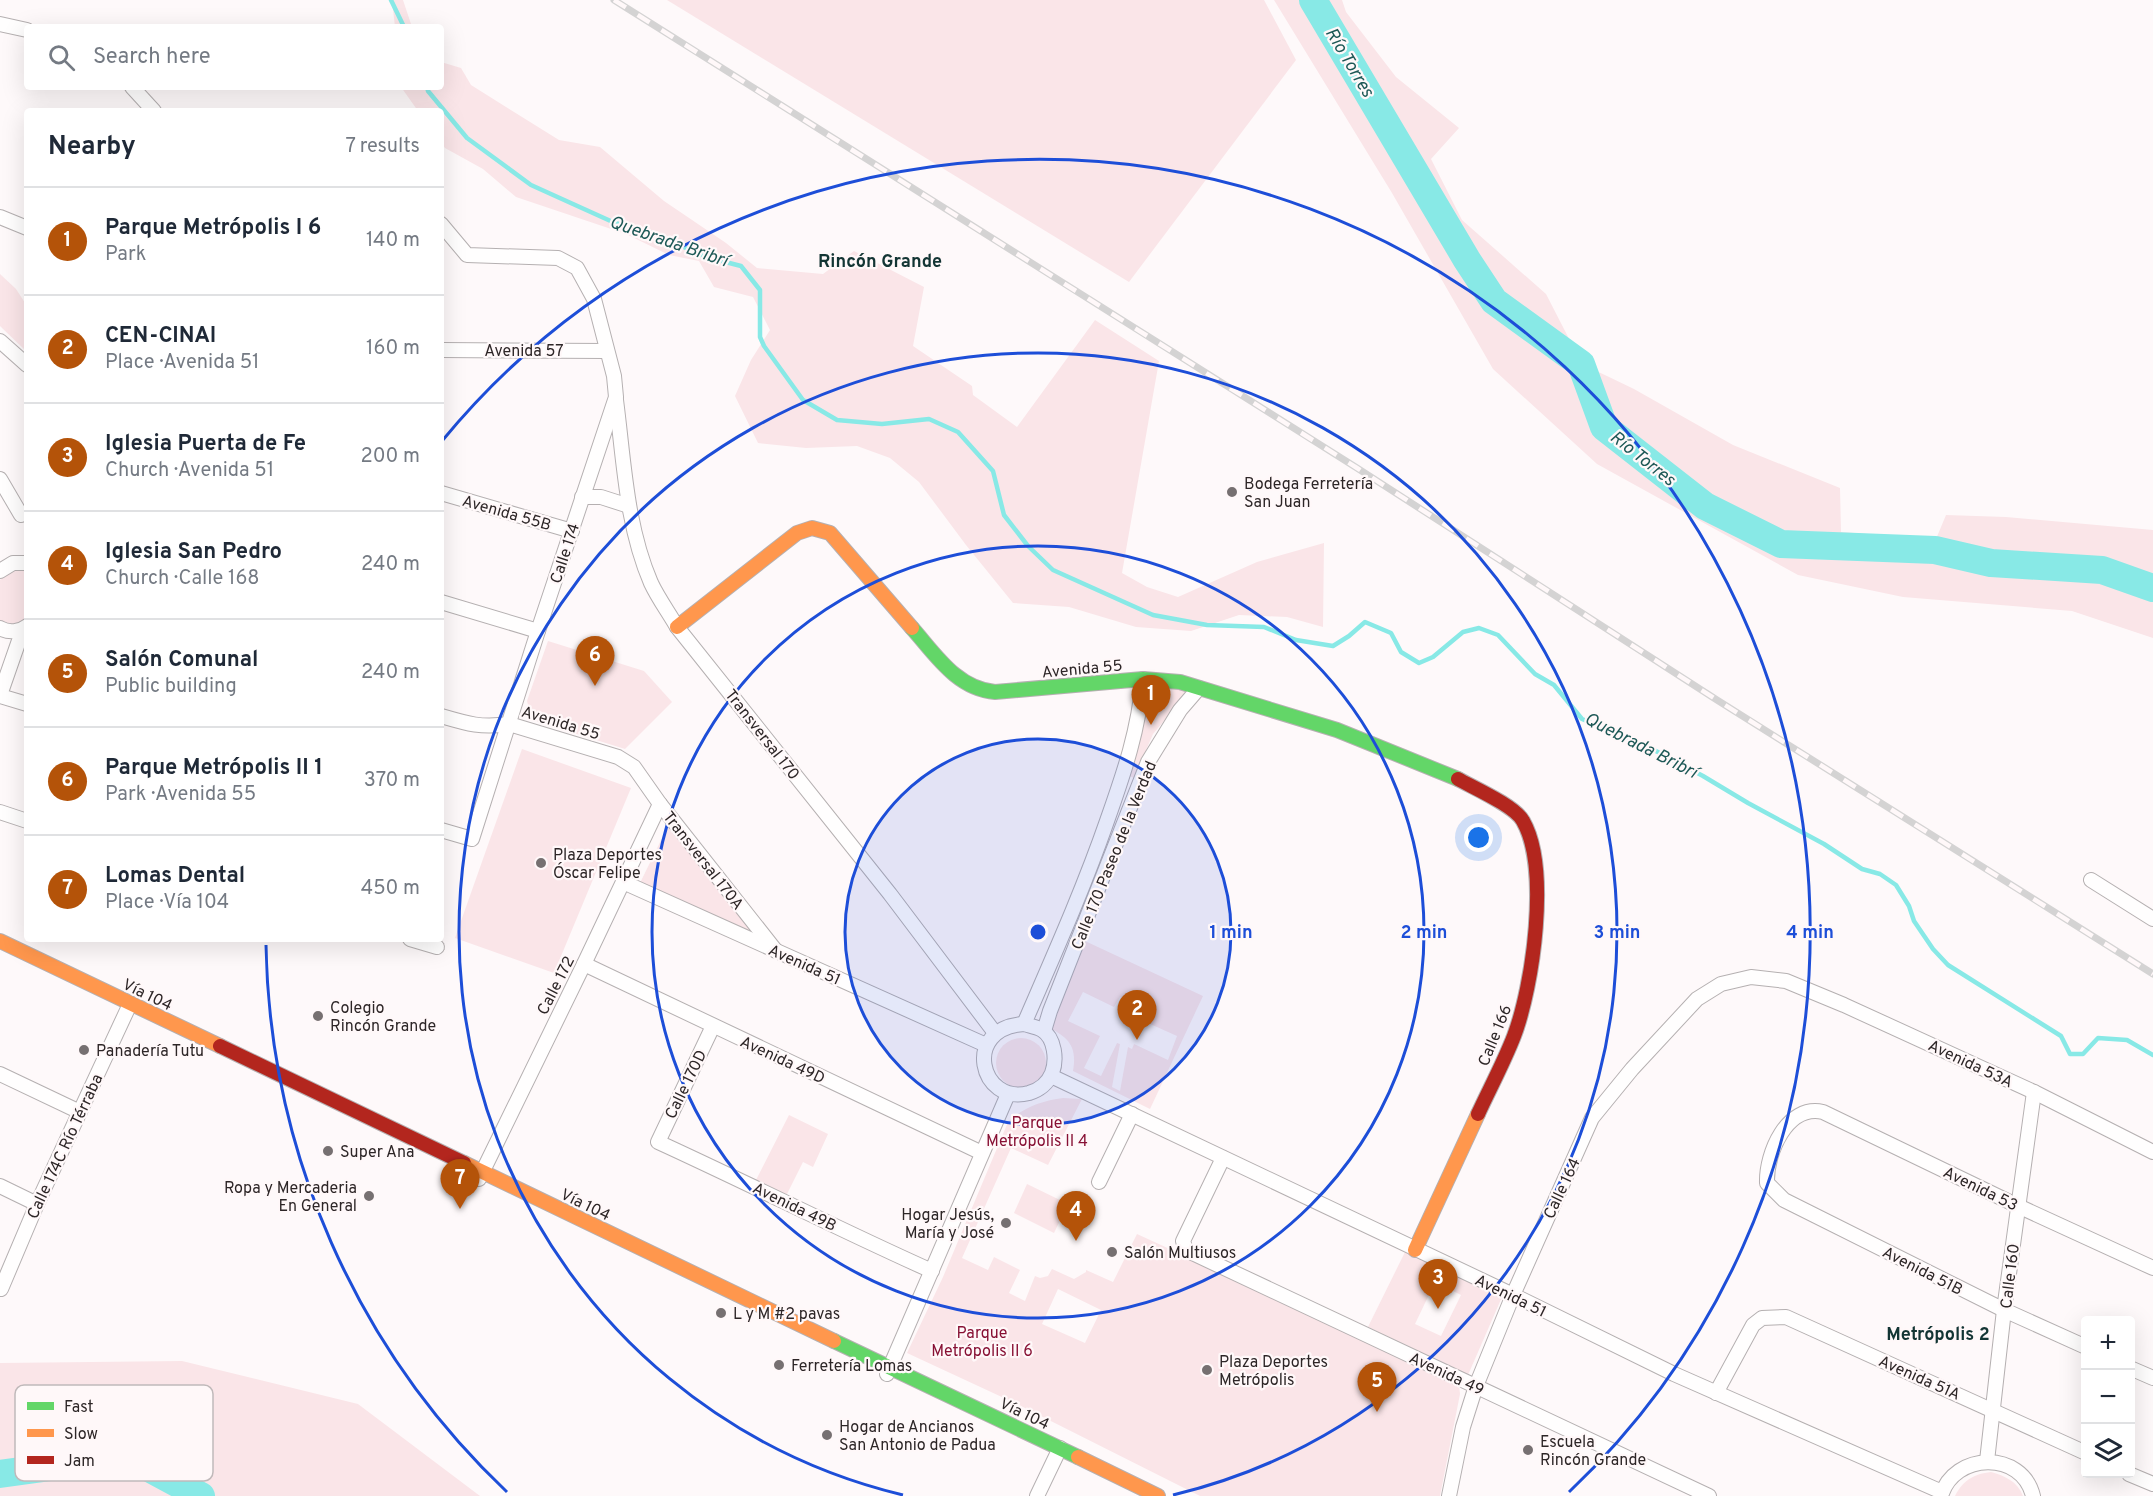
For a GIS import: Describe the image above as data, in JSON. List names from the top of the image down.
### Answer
{
  "streets": {
    "main road": ["Avenida 55", "Vía 104", "Calle 166"],
    "street": [
      "Avenida 57",
      "Avenida 55B",
      "Calle 174",
      "Transversal 170",
      "Calle 170 Paseo de la Verdad",
      "Transversal 170A",
      "Avenida 51",
      "Calle 172",
      "Avenida 49D",
      "Avenida 53A",
      "Calle 170D",
      "Calle 174C Río Térraba",
      "Calle 164",
      "Avenida 53",
      "Avenida 49B",
      "Avenida 51B",
      "Calle 160",
      "Avenida 49",
      "Avenida 51A"
    ]
  },
  "crossings": [
    ["Avenida 57", "Calle 174"],
    ["Avenida 55B", "Calle 174"],
    ["Calle 174", "Avenida 55"],
    ["Calle 174", "Transversal 170"],
    ["Avenida 55", "Transversal 170"],
    ["Avenida 55", "Calle 170 Paseo de la Verdad"],
    ["Avenida 55", "Transversal 170A"],
    ["Avenida 55", "Calle 166"],
    ["Transversal 170", "Calle 170 Paseo de la Verdad"],
    ["Transversal 170", "Avenida 51"],
    ["Calle 170 Paseo de la Verdad", "Avenida 51"],
    ["Transversal 170A", "Avenida 51"],
    ["Transversal 170A", "Calle 172"],
    ["Avenida 51", "Calle 172"],
    ["Avenida 51", "Calle 166"],
    ["Avenida 51", "Calle 164"],
    ["Avenida 51", "Avenida 49"],
    ["Avenida 51", "Avenida 51A"],
    ["Calle 172", "Vía 104"],
    ["Calle 172", "Avenida 49D"],
    ["Vía 104", "Calle 174C Río Térraba"],
    ["Avenida 49D", "Calle 170D"],
    ["Avenida 53A", "Calle 164"],
    ["Avenida 53A", "Calle 160"],
    ["Calle 170D", "Avenida 49B"],
    ["Calle 164", "Avenida 49"],
    ["Avenida 53", "Avenida 51B"],
    ["Avenida 53", "Calle 160"],
    ["Avenida 51B", "Calle 160"],
    ["Calle 160", "Avenida 51A"]
  ],
  "districts": ["Rincón Grande", "Metrópolis 2"],
  "water": ["Río Torres", "Quebrada Bribrí"],
  "parks": ["Parque Metrópolis II 4", "Parque Metrópolis II 6"],
  "places": [
    "Bodega Ferretería San Juan",
    "Plaza Deportes Óscar Felipe",
    "Colegio Rincón Grande",
    "Panadería Tutu",
    "Super Ana",
    "Ropa y Mercaderia En General",
    "Hogar Jesús, María y José",
    "Salón Multiusos",
    "L y M #2 pavas",
    "Ferretería Lomas",
    "Plaza Deportes Metrópolis",
    "Hogar de Ancianos San Antonio de Padua",
    "Escuela Rincón Grande"
  ],
  "legend": ["Fast", "Slow", "Jam"],
  "page": {
    "search": "Search here",
    "heading": ["Nearby", "7 results"],
    "list": [
      {
        "mark": "1",
        "name": "Parque Metrópolis I 6",
        "note": "Park",
        "value": "140 m"
      },
      {
        "mark": "2",
        "name": "CEN-CINAI",
        "note": "Place · Avenida 51",
        "value": "160 m"
      },
      {
        "mark": "3",
        "name": "Iglesia Puerta de Fe",
        "note": "Church · Avenida 51",
        "value": "200 m"
      },
      {
        "mark": "4",
        "name": "Iglesia San Pedro",
        "note": "Church · Calle 168",
        "value": "240 m"
      },
      {
        "mark": "5",
        "name": "Salón Comunal",
        "note": "Public building",
        "value": "240 m"
      },
      {
        "mark": "6",
        "name": "Parque Metrópolis II 1",
        "note": "Park · Avenida 55",
        "value": "370 m"
      },
      {
        "mark": "7",
        "name": "Lomas Dental",
        "note": "Place · Vía 104",
        "value": "450 m"
      }
    ],
    "pins": [
      "6",
      "1",
      "2",
      "7",
      "4",
      "3",
      "5"
    ],
    "map_buttons": ["+", "−"]
  },
  "rings": [
    "1 min",
    "2 min",
    "3 min",
    "4 min"
  ]
}
